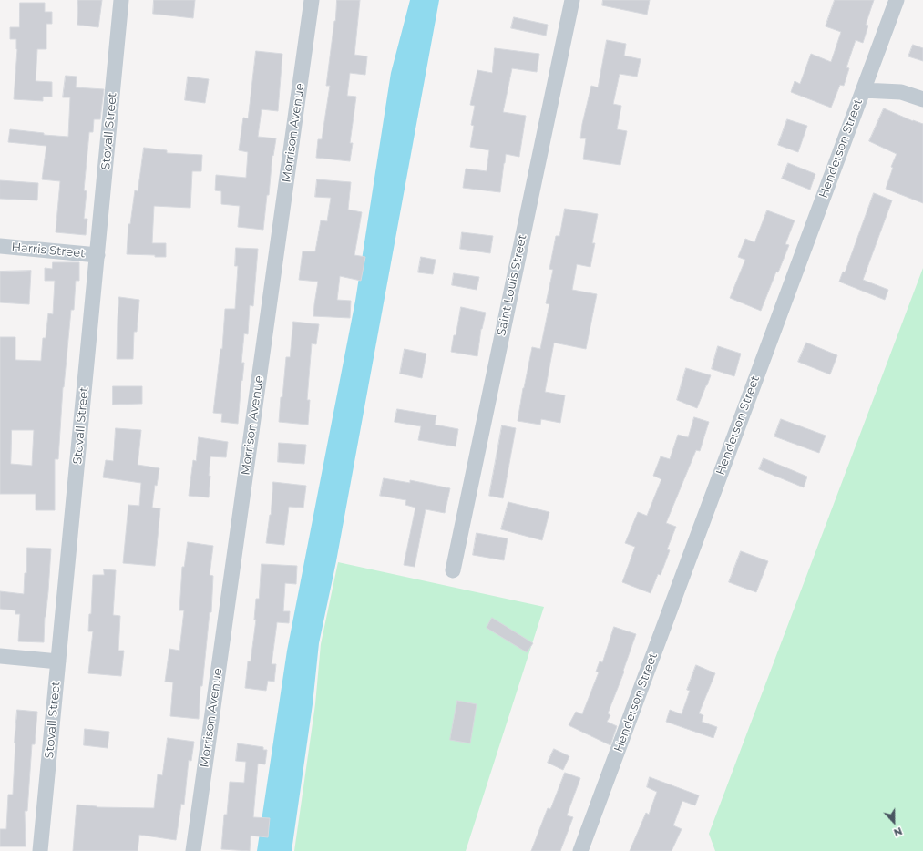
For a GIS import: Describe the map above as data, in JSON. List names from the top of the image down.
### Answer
{
  "streets": {
    "street": [
      "Stovall Street",
      "Morrison Avenue",
      "Henderson Street",
      "Harris Street",
      "Saint Louis Street"
    ]
  },
  "crossings": [
    ["Stovall Street", "Harris Street"]
  ],
  "north": "bottom"
}
